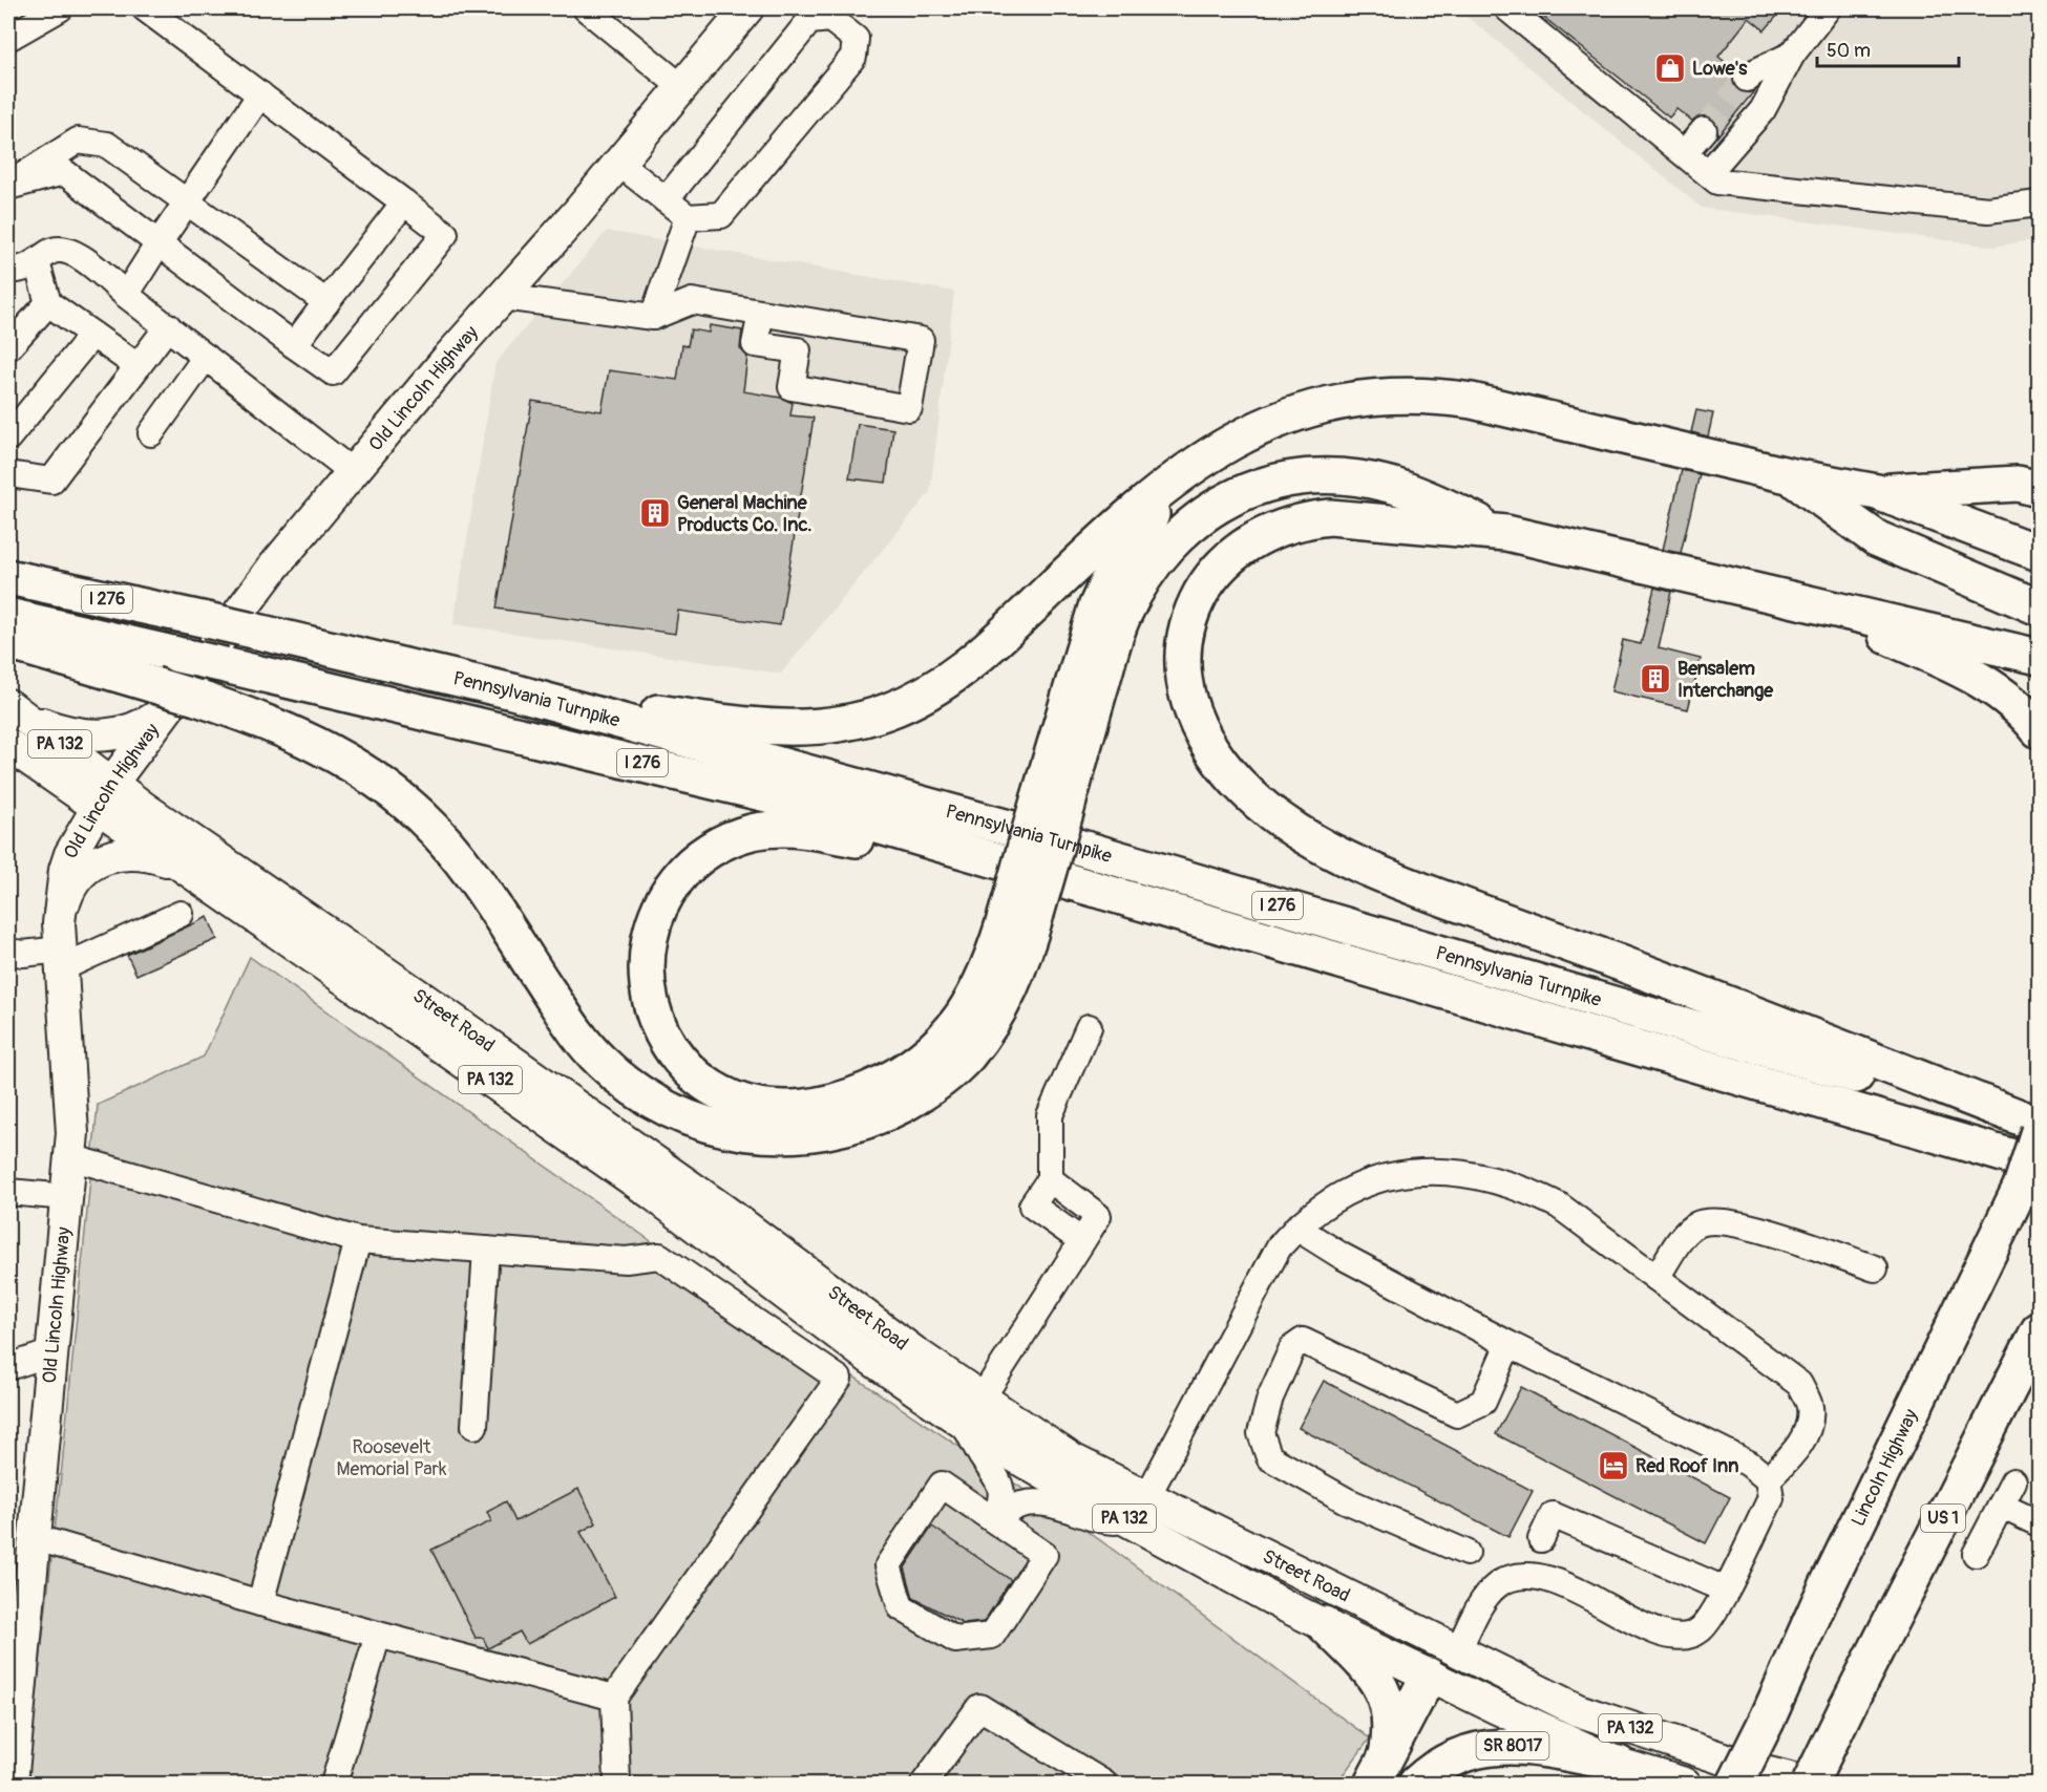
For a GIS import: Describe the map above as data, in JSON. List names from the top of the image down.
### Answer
{
  "streets": {
    "highway": [
      "I 276",
      "Pennsylvania Turnpike",
      "Lincoln Highway",
      "US 1",
      "SR 8017"
    ],
    "main road": ["Old Lincoln Highway", "PA 132", "Street Road"]
  },
  "crossings": [
    ["Old Lincoln Highway", "Street Road"],
    ["Pennsylvania Turnpike", "Lincoln Highway"],
    ["Street Road", "US 1"],
    ["Street Road", "SR 8017"]
  ],
  "parks": ["Roosevelt Memorial Park"],
  "places": {
    "shop": ["Lowe's"],
    "building": ["General Machine Products Co. Inc.", "Bensalem Interchange"],
    "hotel": ["Red Roof Inn"]
  },
  "scale_bar": "50 m"
}
